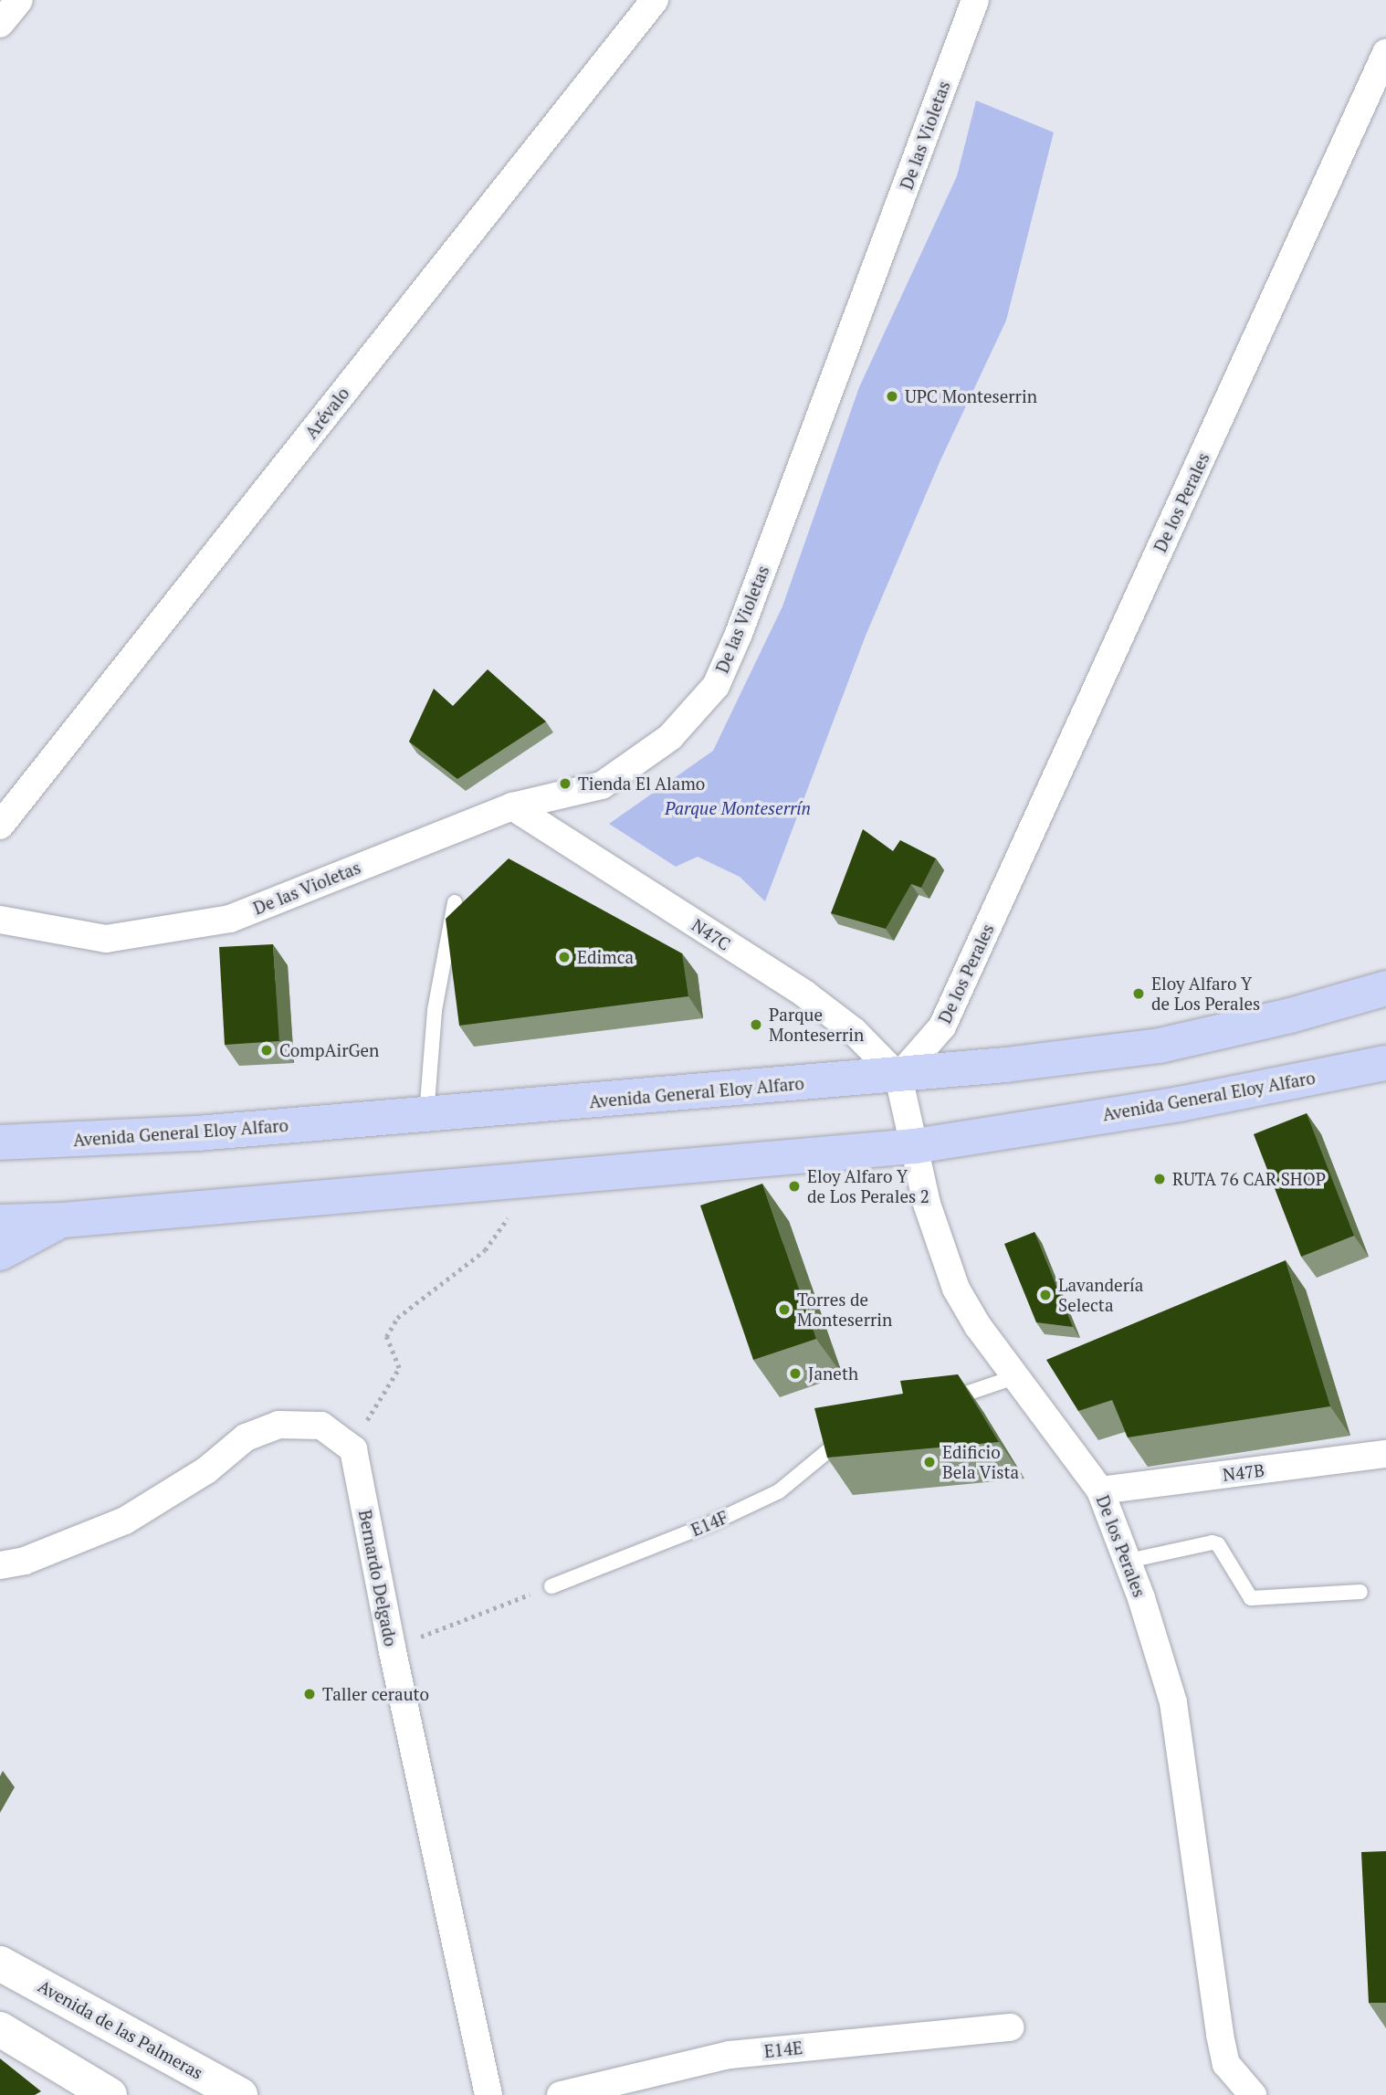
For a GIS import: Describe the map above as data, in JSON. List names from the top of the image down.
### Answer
{
  "streets": {
    "main road": ["Avenida General Eloy Alfaro", "Avenida de las Palmeras"],
    "street": [
      "De las Violetas",
      "Arévalo",
      "De los Perales",
      "N47C",
      "N47B",
      "Bernardo Delgado",
      "E14E"
    ],
    "lane": ["E14F"]
  },
  "crossings": [
    ["De las Violetas", "N47C"],
    ["De los Perales", "N47C"],
    ["De los Perales", "Avenida General Eloy Alfaro"],
    ["De los Perales", "N47B"],
    ["N47C", "Avenida General Eloy Alfaro"]
  ],
  "parks": ["Parque Monteserrín"],
  "places": [
    "UPC Monteserrin",
    "Tienda El Alamo",
    "Edimca",
    "Eloy Alfaro Y de Los Perales",
    "Parque Monteserrin",
    "CompAirGen",
    "RUTA 76 CAR SHOP",
    "Eloy Alfaro Y de Los Perales 2",
    "Lavandería Selecta",
    "Torres de Monteserrin",
    "Janeth",
    "Edificio Bela Vista",
    "Taller cerauto"
  ]
}
